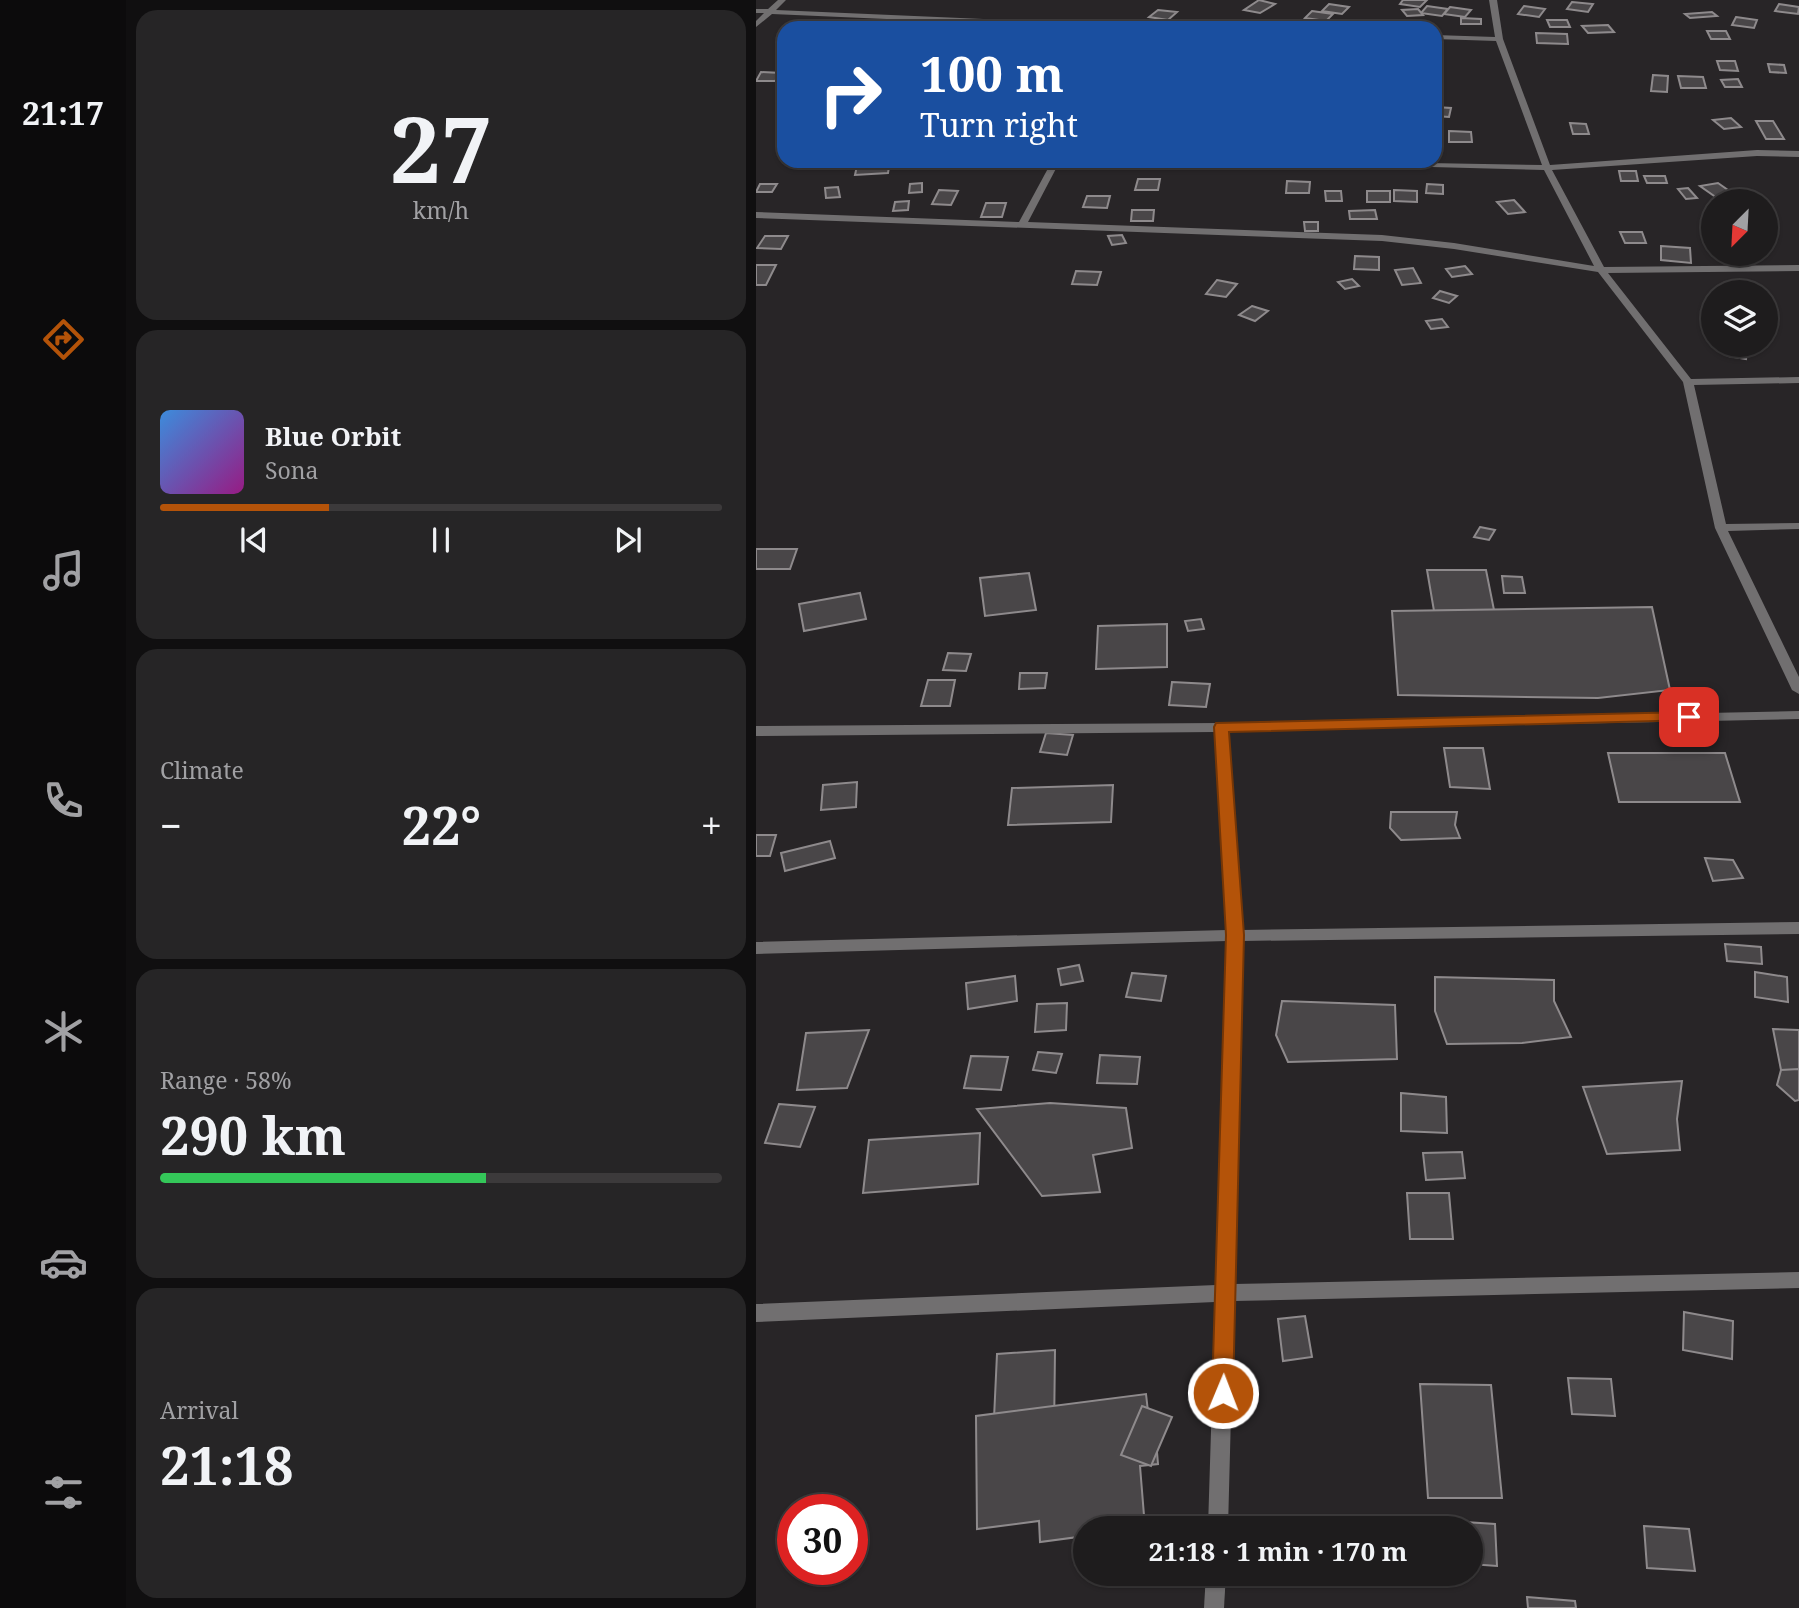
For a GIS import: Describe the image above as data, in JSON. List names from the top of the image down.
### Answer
{
  "north": "bottom left",
  "page": {
    "tabs": "21:17",
    "tile": [
      ["27", "km/h"],
      "Climate",
      ["Range · 58%", "290 km"],
      ["Arrival", "21:18"]
    ],
    "turn": ["100 m", "Turn right"],
    "song": ["Blue Orbit", "Sona"],
    "heat": ["−", "22°", "+"],
    "limit": "30",
    "trip": "21:18 · 1 min · 170 m"
  }
}
